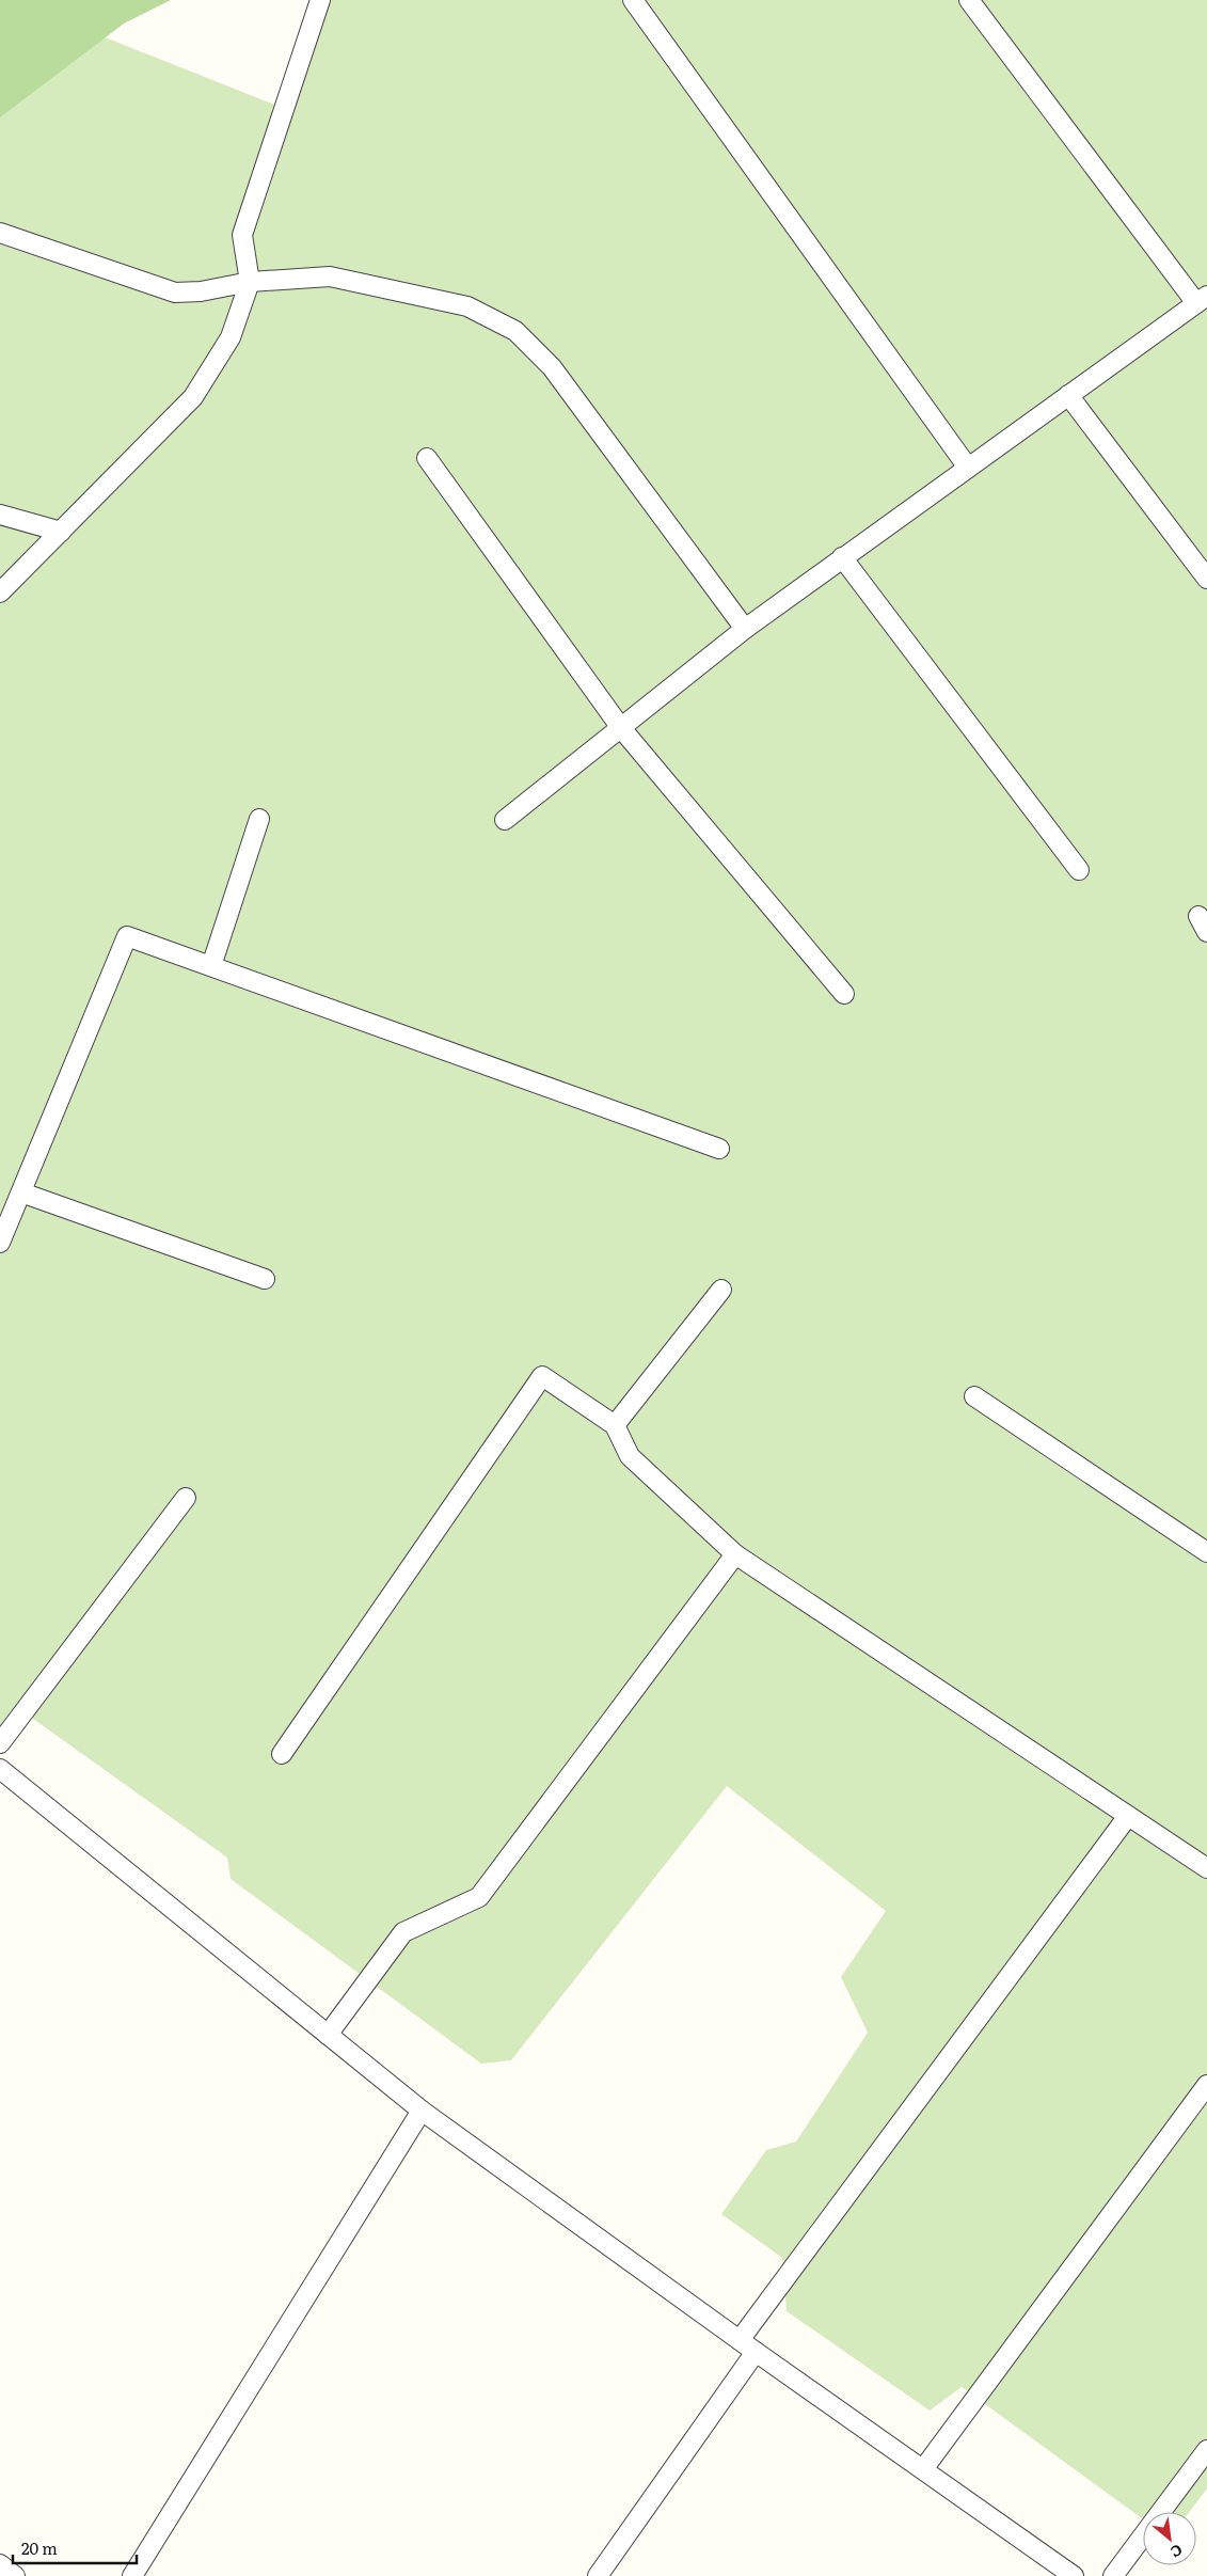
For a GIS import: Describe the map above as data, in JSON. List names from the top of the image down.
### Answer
{
  "scale_bar": "20 m",
  "north": "bottom right"
}
